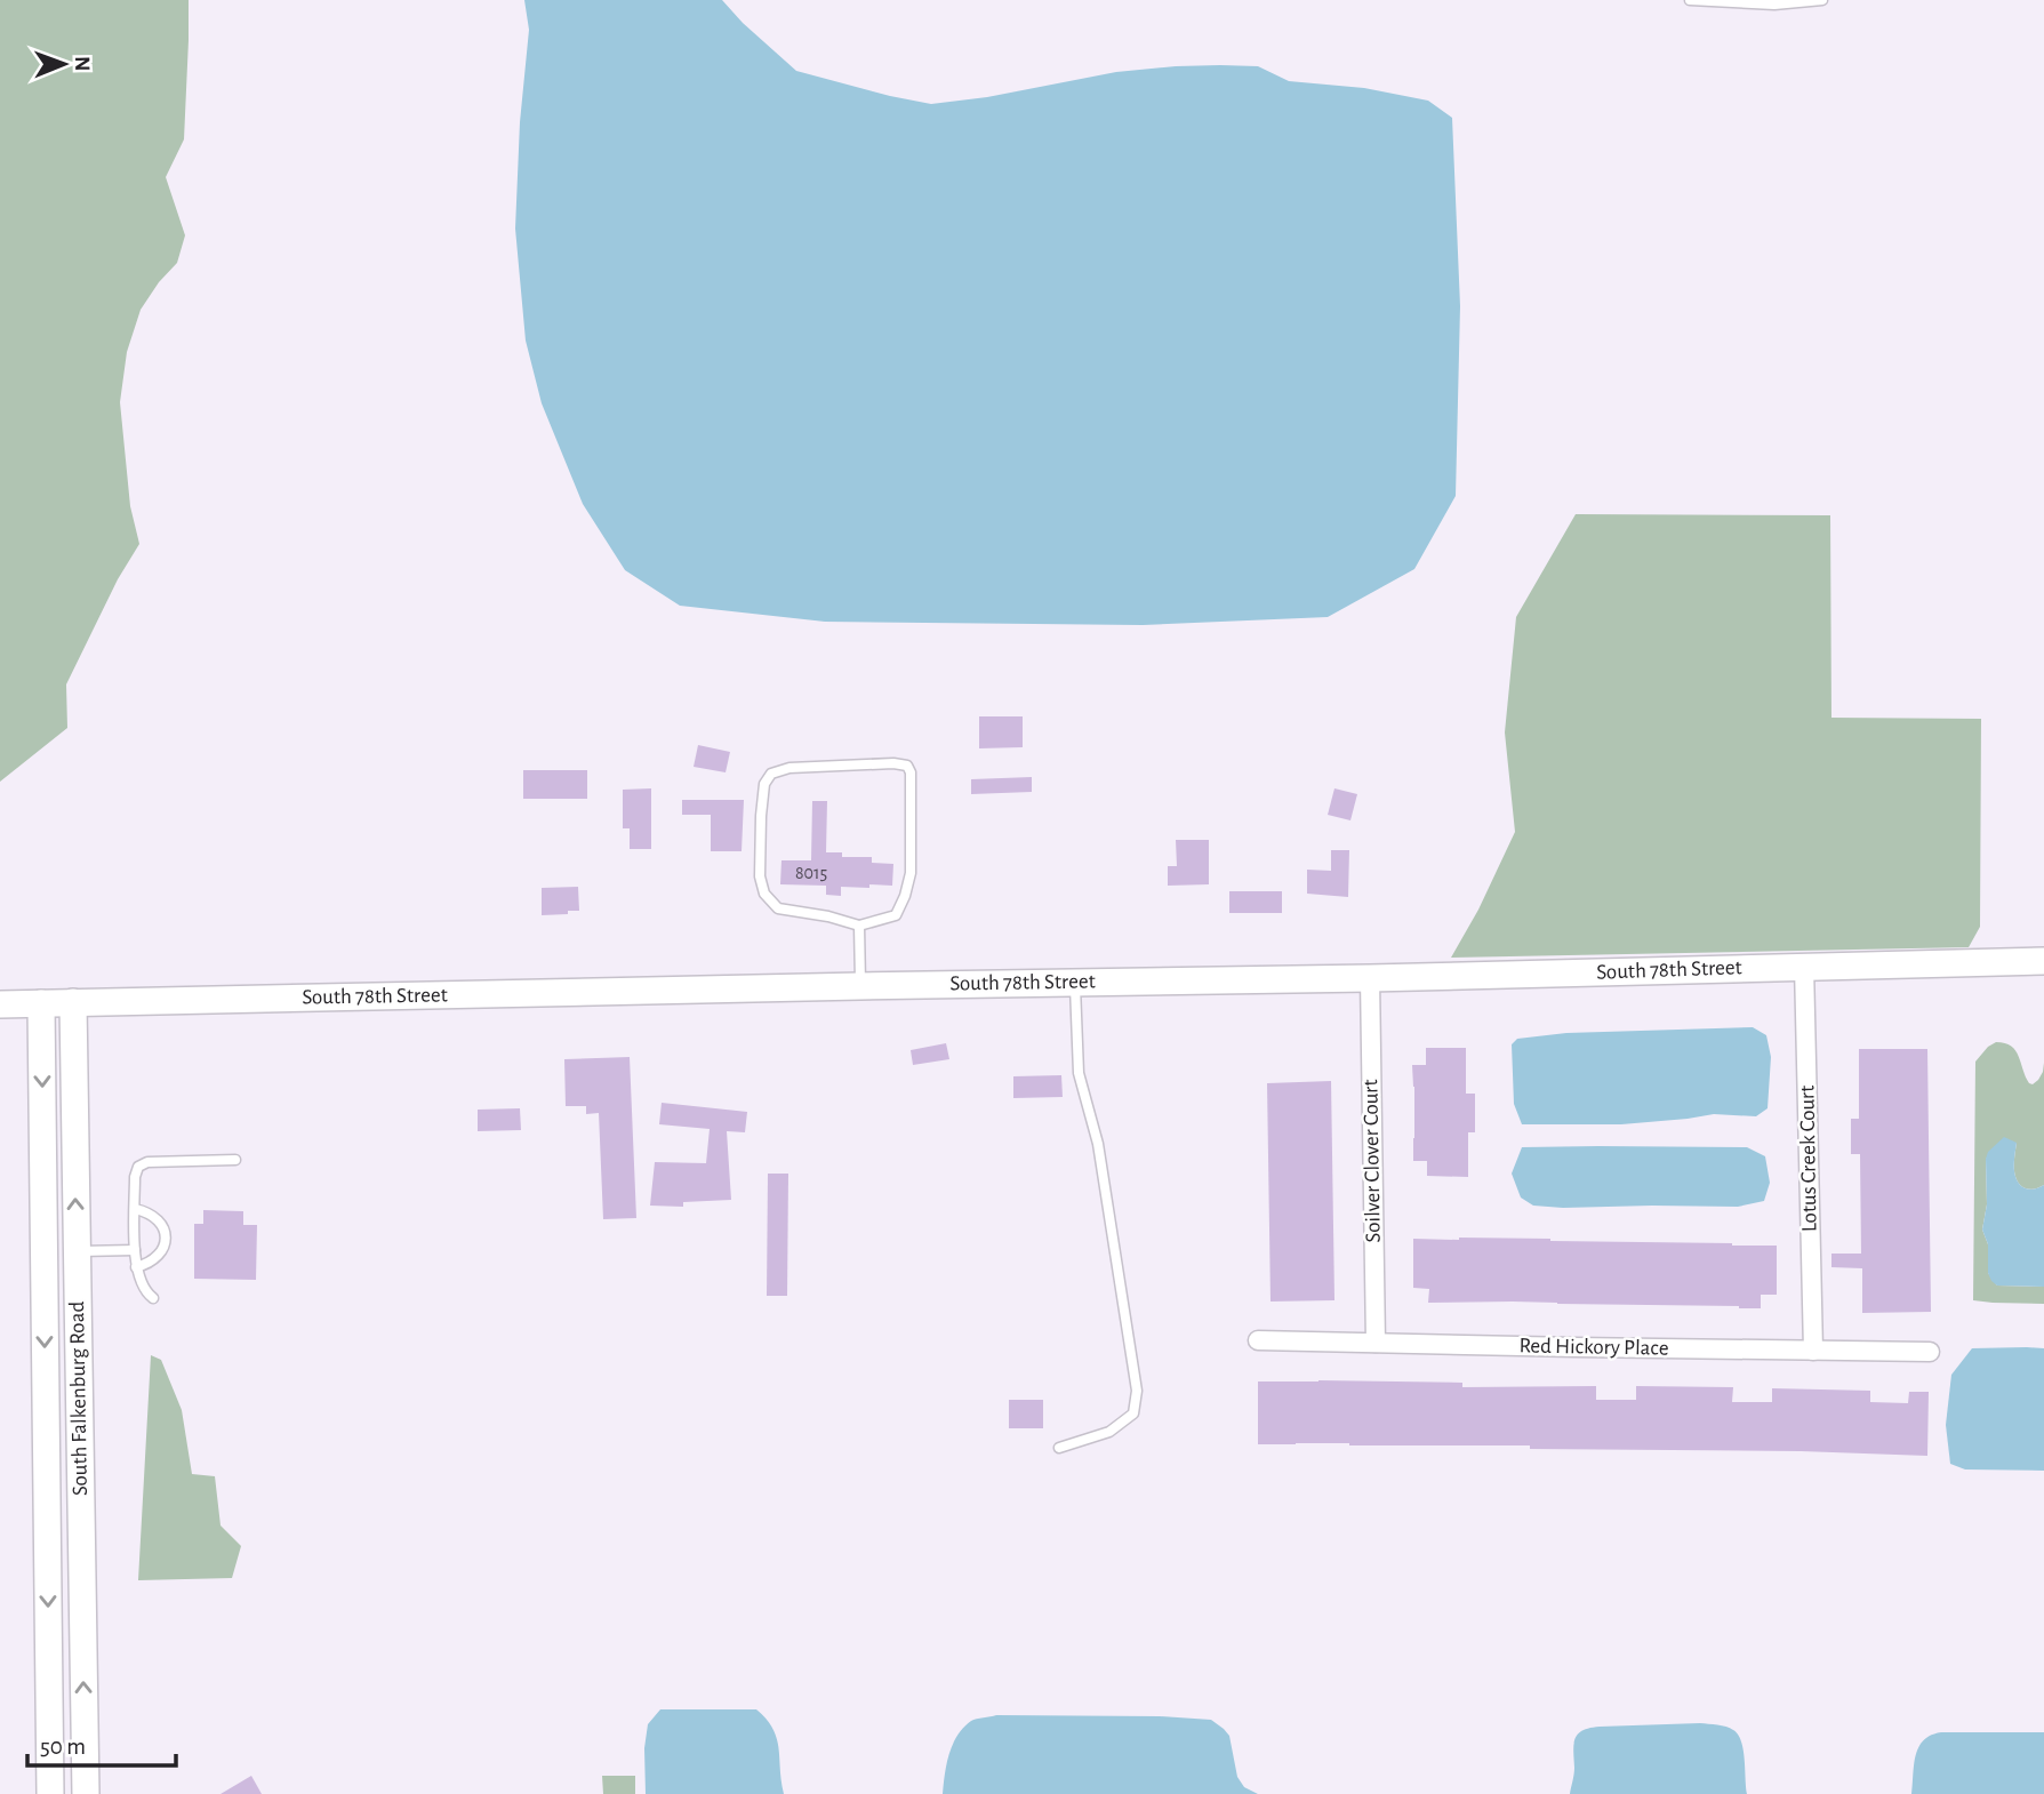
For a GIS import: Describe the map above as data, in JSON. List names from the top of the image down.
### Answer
{
  "streets": {
    "street": [
      "South 78th Street",
      "Lotus Creek Court",
      "Soilver Clover Court",
      "Red Hickory Place",
      "South Falkenburg Road"
    ]
  },
  "crossings": [
    ["South 78th Street", "Lotus Creek Court"],
    ["South 78th Street", "Soilver Clover Court"],
    ["South 78th Street", "South Falkenburg Road"],
    ["Lotus Creek Court", "Red Hickory Place"],
    ["Soilver Clover Court", "Red Hickory Place"]
  ],
  "house_numbers": ["8015"],
  "scale_bar": "50 m",
  "north": "right"
}
